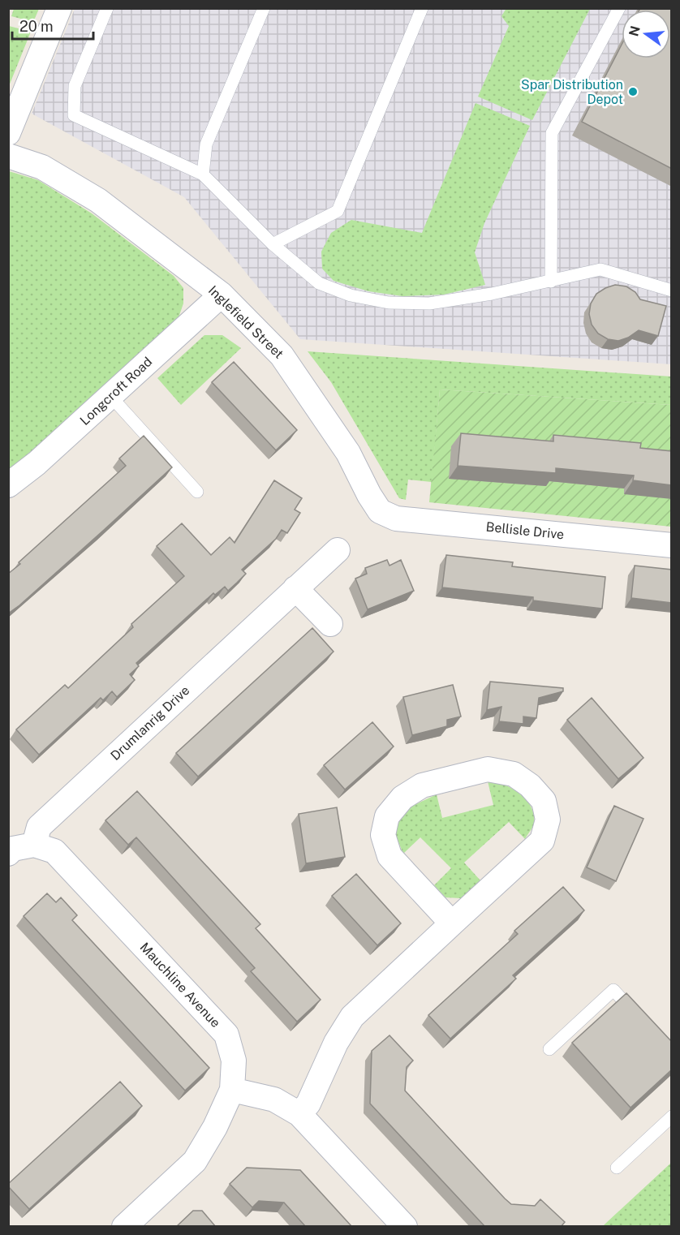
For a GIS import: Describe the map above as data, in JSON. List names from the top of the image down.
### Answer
{
  "streets": {
    "street": [
      "Inglefield Street",
      "Longcroft Road",
      "Bellisle Drive",
      "Drumlanrig Drive",
      "Mauchline Avenue"
    ]
  },
  "crossings": [
    ["Inglefield Street", "Longcroft Road"],
    ["Inglefield Street", "Bellisle Drive"],
    ["Drumlanrig Drive", "Mauchline Avenue"]
  ],
  "places": ["Spar Distribution Depot"],
  "scale_bar": "20 m",
  "north": "left"
}
